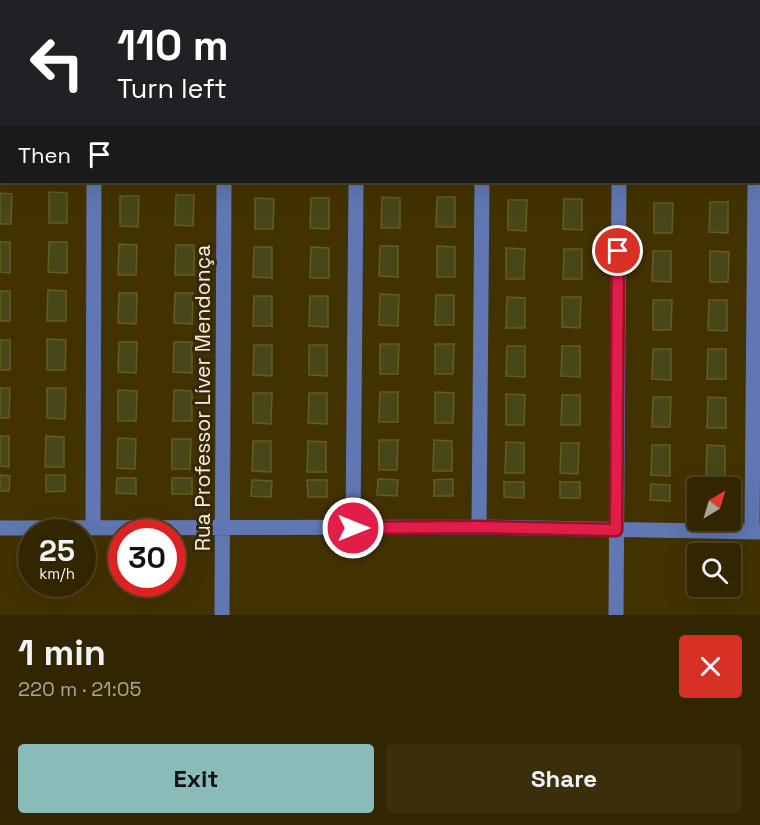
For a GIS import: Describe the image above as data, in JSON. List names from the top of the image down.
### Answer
{
  "streets": {
    "street": ["Rua Professor Líver Mendonça"]
  },
  "north": "top right",
  "page": {
    "turn": ["110 m", "Turn left"],
    "then": "Then",
    "speed": "25 km/h",
    "limit": "30",
    "heading": ["1 min", "220 m · 21:05"],
    "buttons": ["Exit", "Share"]
  }
}
